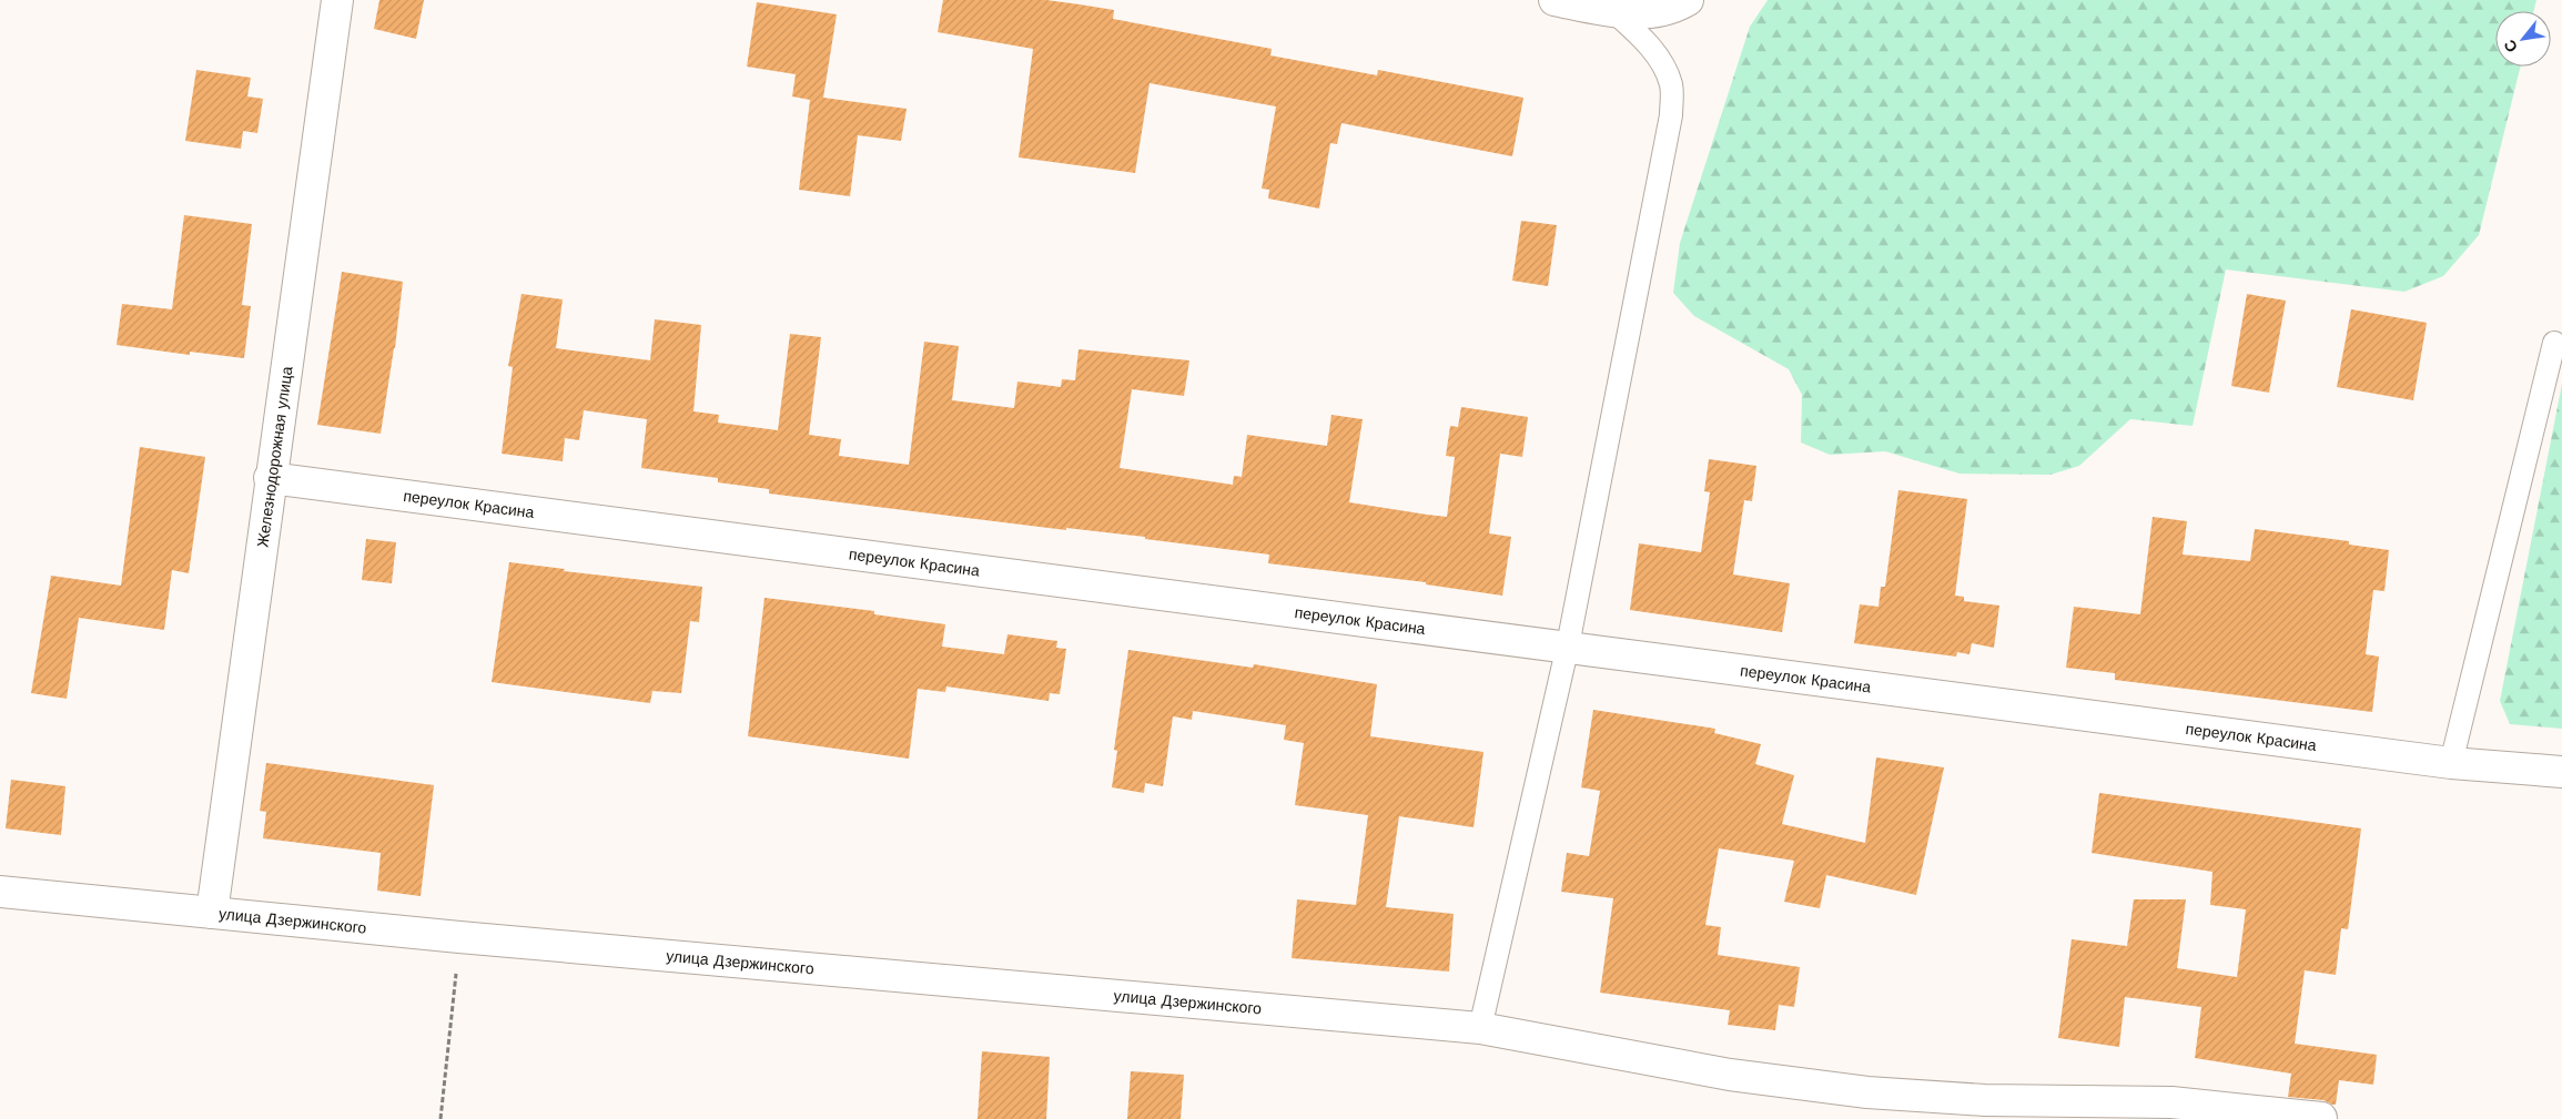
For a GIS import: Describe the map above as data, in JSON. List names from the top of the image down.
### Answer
{
  "streets": {
    "street": ["Железнодорожная улица", "переулок Красина", "улица Дзержинского"]
  },
  "crossings": [
    ["Железнодорожная улица", "переулок Красина"],
    ["Железнодорожная улица", "улица Дзержинского"]
  ],
  "north": "bottom left"
}
